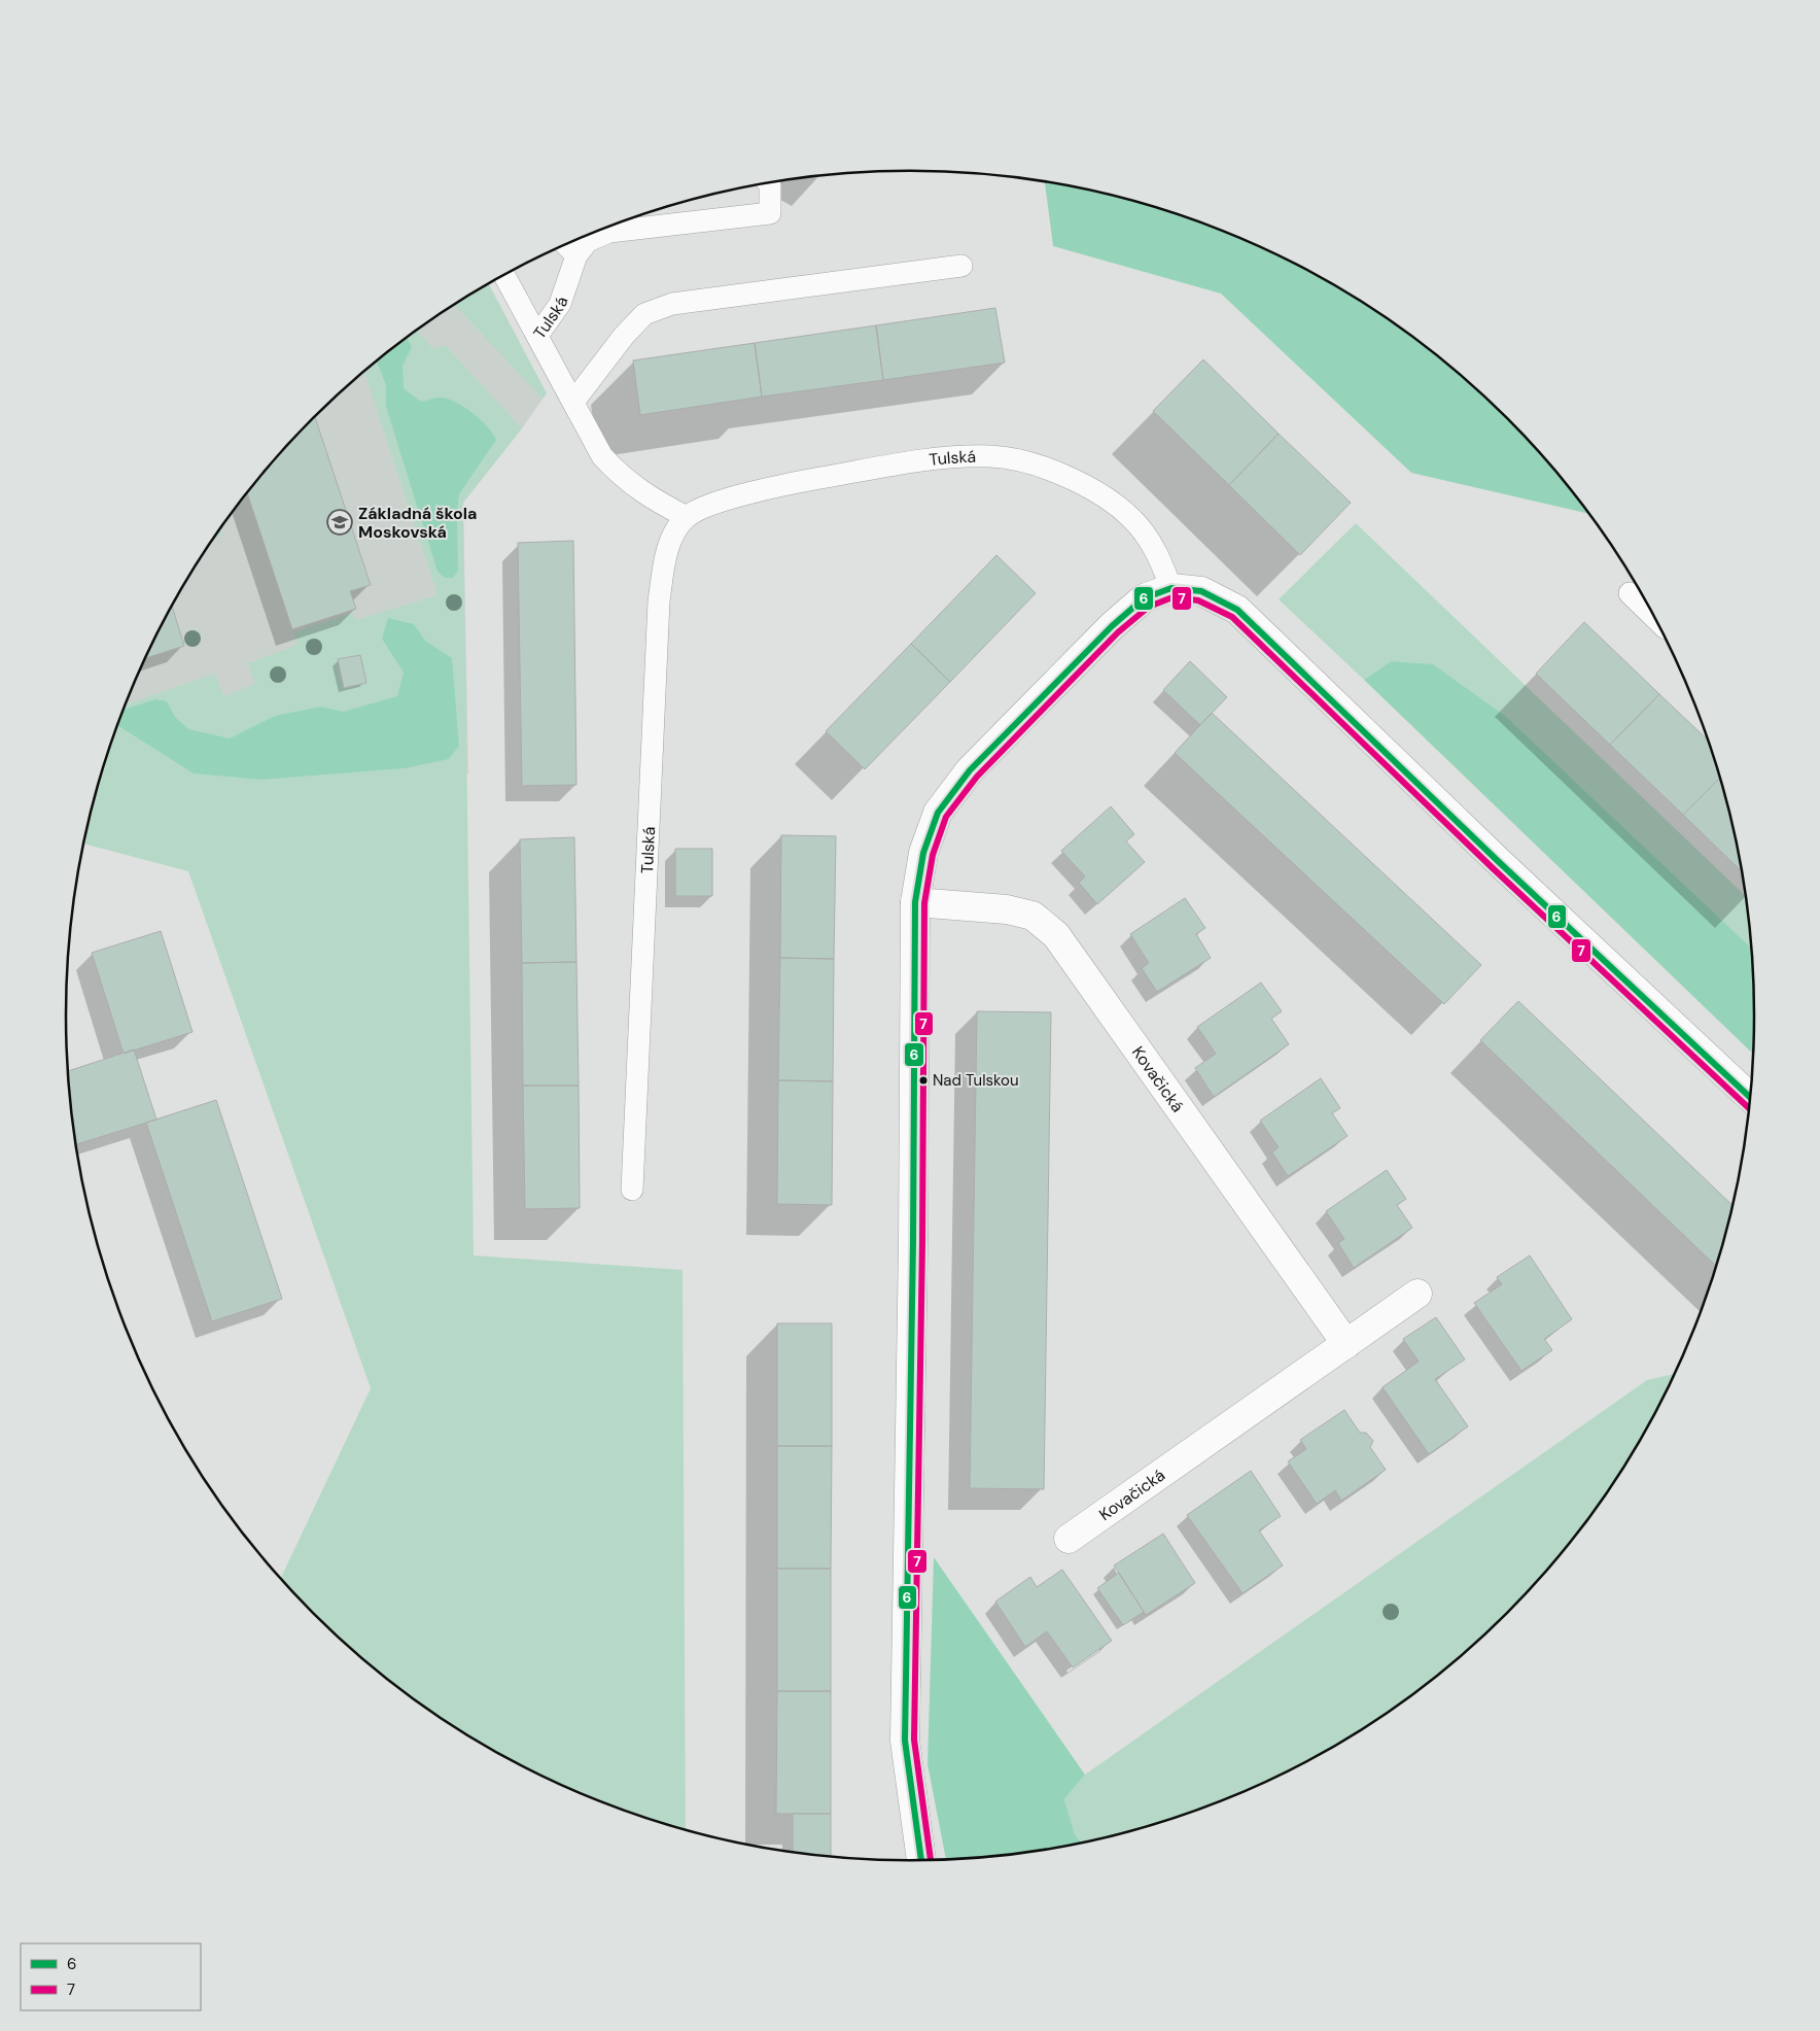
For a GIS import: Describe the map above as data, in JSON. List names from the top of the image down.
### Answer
{
  "streets": {
    "street": ["Kovačická"],
    "lane": ["Tulská"]
  },
  "places": {
    "school or university": ["Základná škola Moskovská"],
    "other": ["Nad Tulskou"]
  },
  "lines": ["transit line 6", "transit line 7"],
  "legend": ["6", "7"]
}
